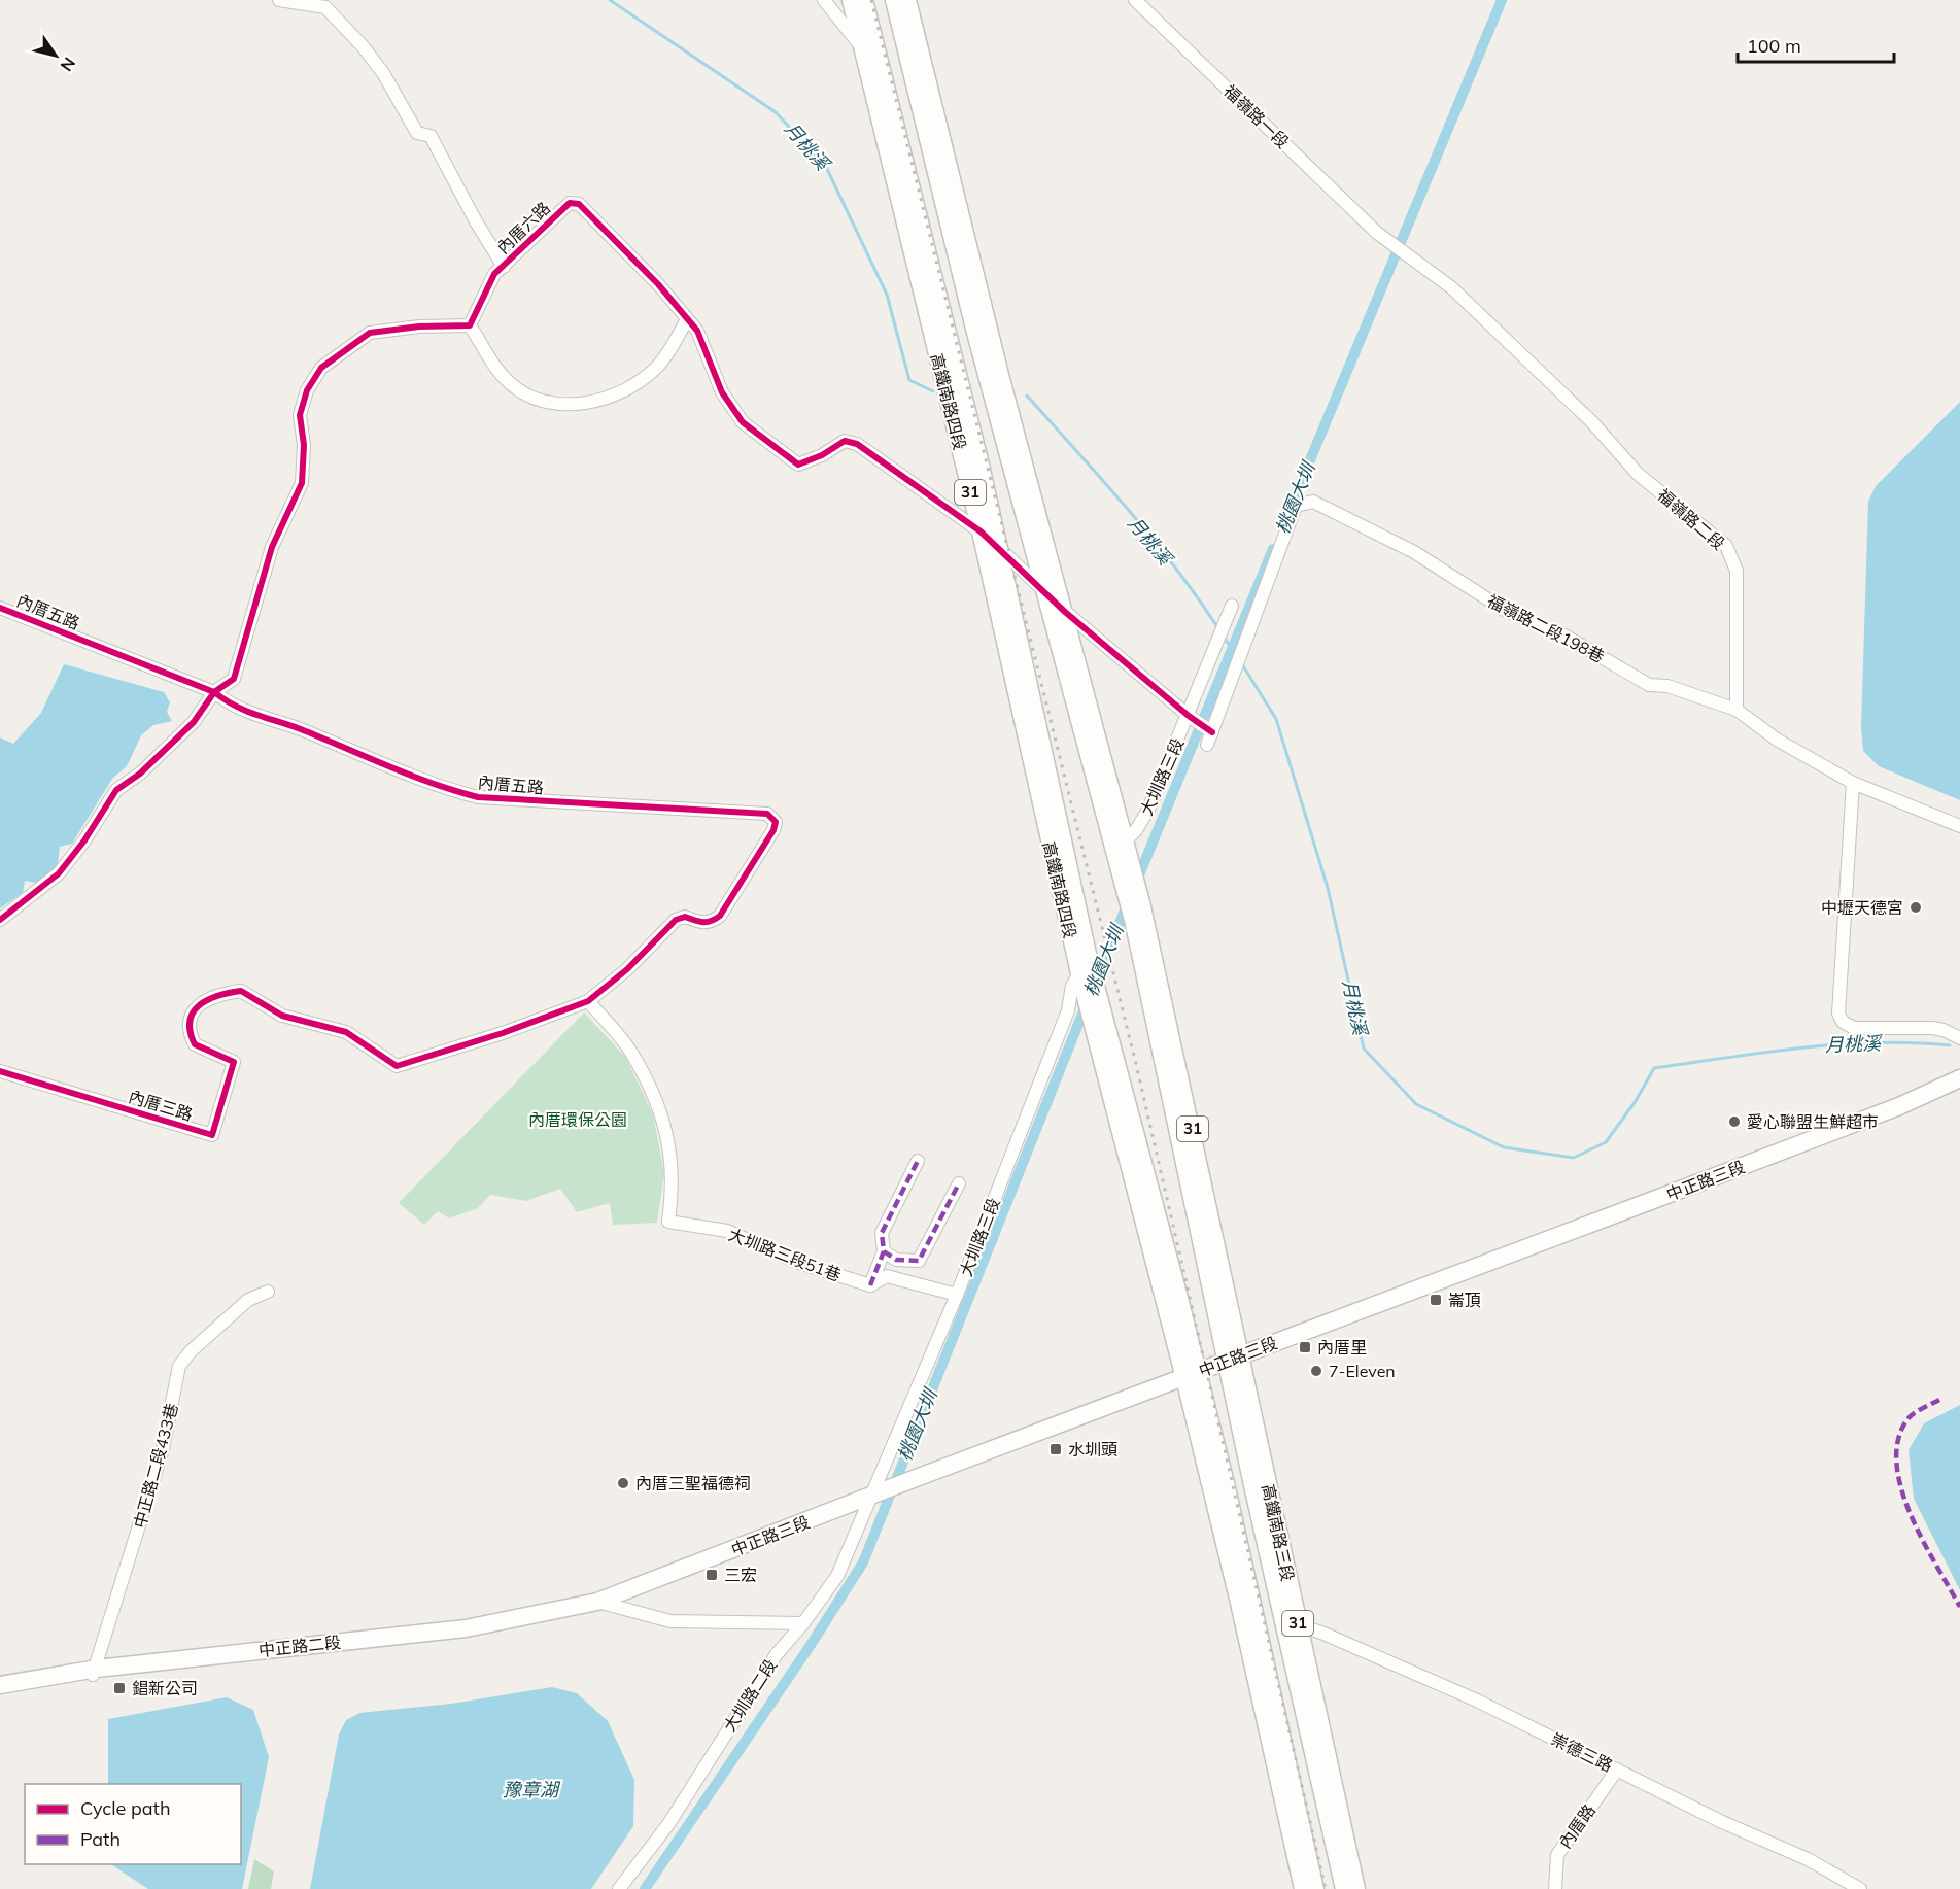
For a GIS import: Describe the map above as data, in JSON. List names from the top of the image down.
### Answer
{
  "streets": {
    "main road": [
      "高鐵南路四段",
      "31",
      "中正路三段",
      "高鐵南路三段",
      "中正路二段"
    ],
    "street": [
      "福嶺路一段",
      "內厝六路",
      "福嶺路二段",
      "內厝五路",
      "福嶺路二段198巷",
      "大圳路三段",
      "內厝三路",
      "大圳路三段51巷",
      "中正路二段433巷",
      "大圳路二段",
      "崇德三路",
      "內厝路"
    ]
  },
  "crossings": [
    ["福嶺路一段", "福嶺路二段"],
    ["內厝六路", "高鐵南路四段"],
    ["高鐵南路四段", "31"],
    ["高鐵南路四段", "大圳路三段"],
    ["31", "大圳路三段"],
    ["31", "中正路三段"],
    ["31", "高鐵南路三段"],
    ["福嶺路二段", "福嶺路二段198巷"],
    ["內厝五路", "內厝三路"],
    ["內厝五路", "大圳路三段51巷"],
    ["福嶺路二段198巷", "大圳路三段"],
    ["大圳路三段", "中正路三段"],
    ["大圳路三段", "大圳路二段"],
    ["內厝三路", "大圳路三段51巷"],
    ["中正路三段", "高鐵南路三段"],
    ["中正路三段", "中正路二段"],
    ["中正路三段", "大圳路二段"],
    ["中正路二段433巷", "中正路二段"],
    ["高鐵南路三段", "崇德三路"],
    ["崇德三路", "內厝路"]
  ],
  "water": ["月桃溪", "桃園大圳", "豫章湖"],
  "parks": ["內厝環保公園"],
  "places": {
    "other": [
      "中壢天德宮",
      "愛心聯盟生鮮超市",
      "7-Eleven",
      "內厝三聖福德祠"
    ],
    "transit": [
      "崙頂",
      "內厝里",
      "水圳頭",
      "三宏",
      "錩新公司"
    ]
  },
  "legend": ["Cycle path", "Path"],
  "scale_bar": "100 m",
  "north": "bottom right"
}
